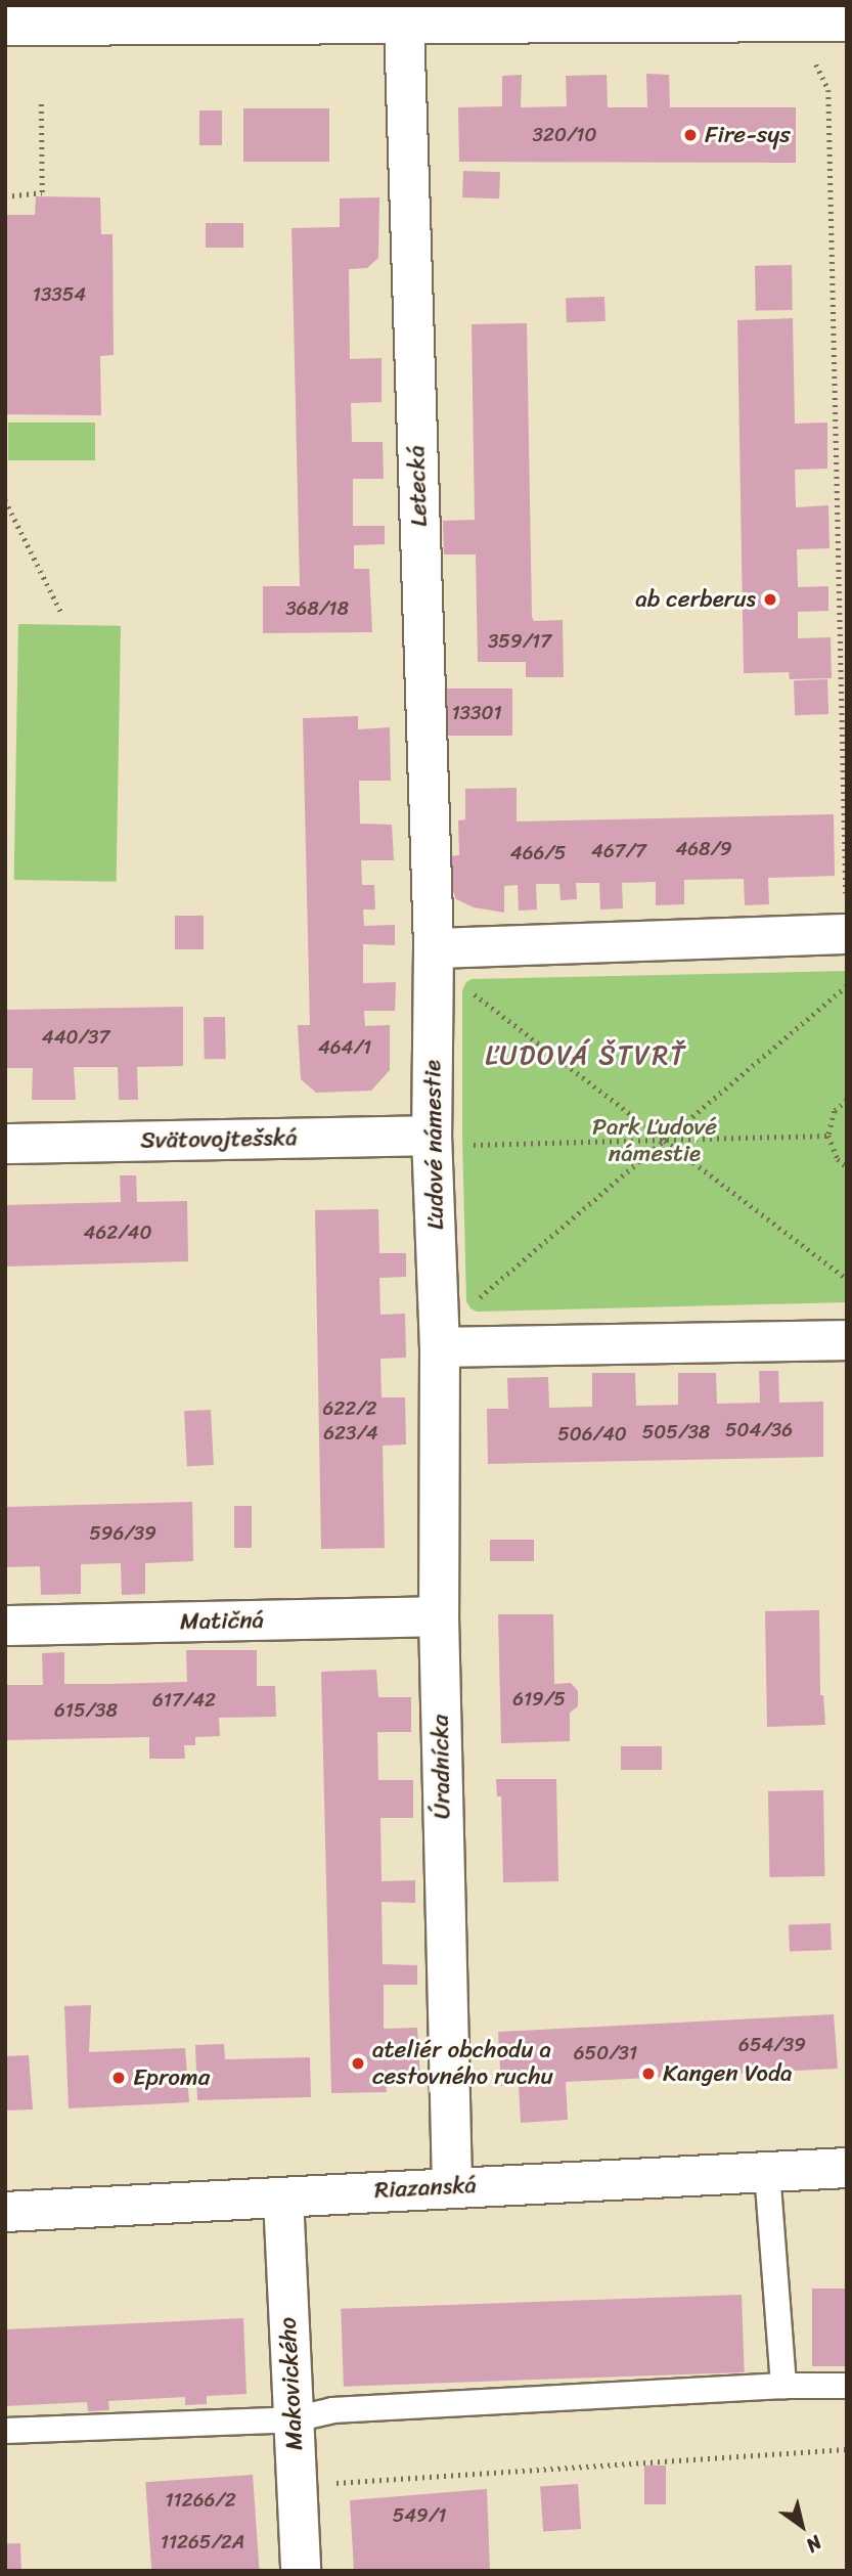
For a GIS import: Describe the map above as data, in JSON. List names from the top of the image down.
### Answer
{
  "streets": {
    "street": [
      "Letecká",
      "Svätovojtešská",
      "Ľudové námestie",
      "Matičná",
      "Úradnícka",
      "Riazanská",
      "Makovického"
    ]
  },
  "crossings": [
    ["Letecká", "Ľudové námestie"],
    ["Svätovojtešská", "Ľudové námestie"],
    ["Ľudové námestie", "Úradnícka"],
    ["Matičná", "Úradnícka"],
    ["Úradnícka", "Riazanská"],
    ["Riazanská", "Makovického"]
  ],
  "districts": ["ĽUDOVÁ ŠTVRŤ"],
  "parks": ["Park Ľudové námestie"],
  "places": [
    "Fire-sys",
    "ab cerberus",
    "ateliér obchodu a cestovného ruchu",
    "Kangen Voda",
    "Eproma"
  ],
  "house_numbers": [
    "320/10",
    "13354",
    "368/18",
    "359/17",
    "13301",
    "468/9",
    "467/7",
    "466/5",
    "440/37",
    "464/1",
    "462/40",
    "622/2",
    "504/36",
    "505/38",
    "623/4",
    "506/40",
    "596/39",
    "619/5",
    "617/42",
    "615/38",
    "654/39",
    "650/31",
    "11266/2",
    "549/1",
    "11265/2A"
  ],
  "north": "bottom right"
}
